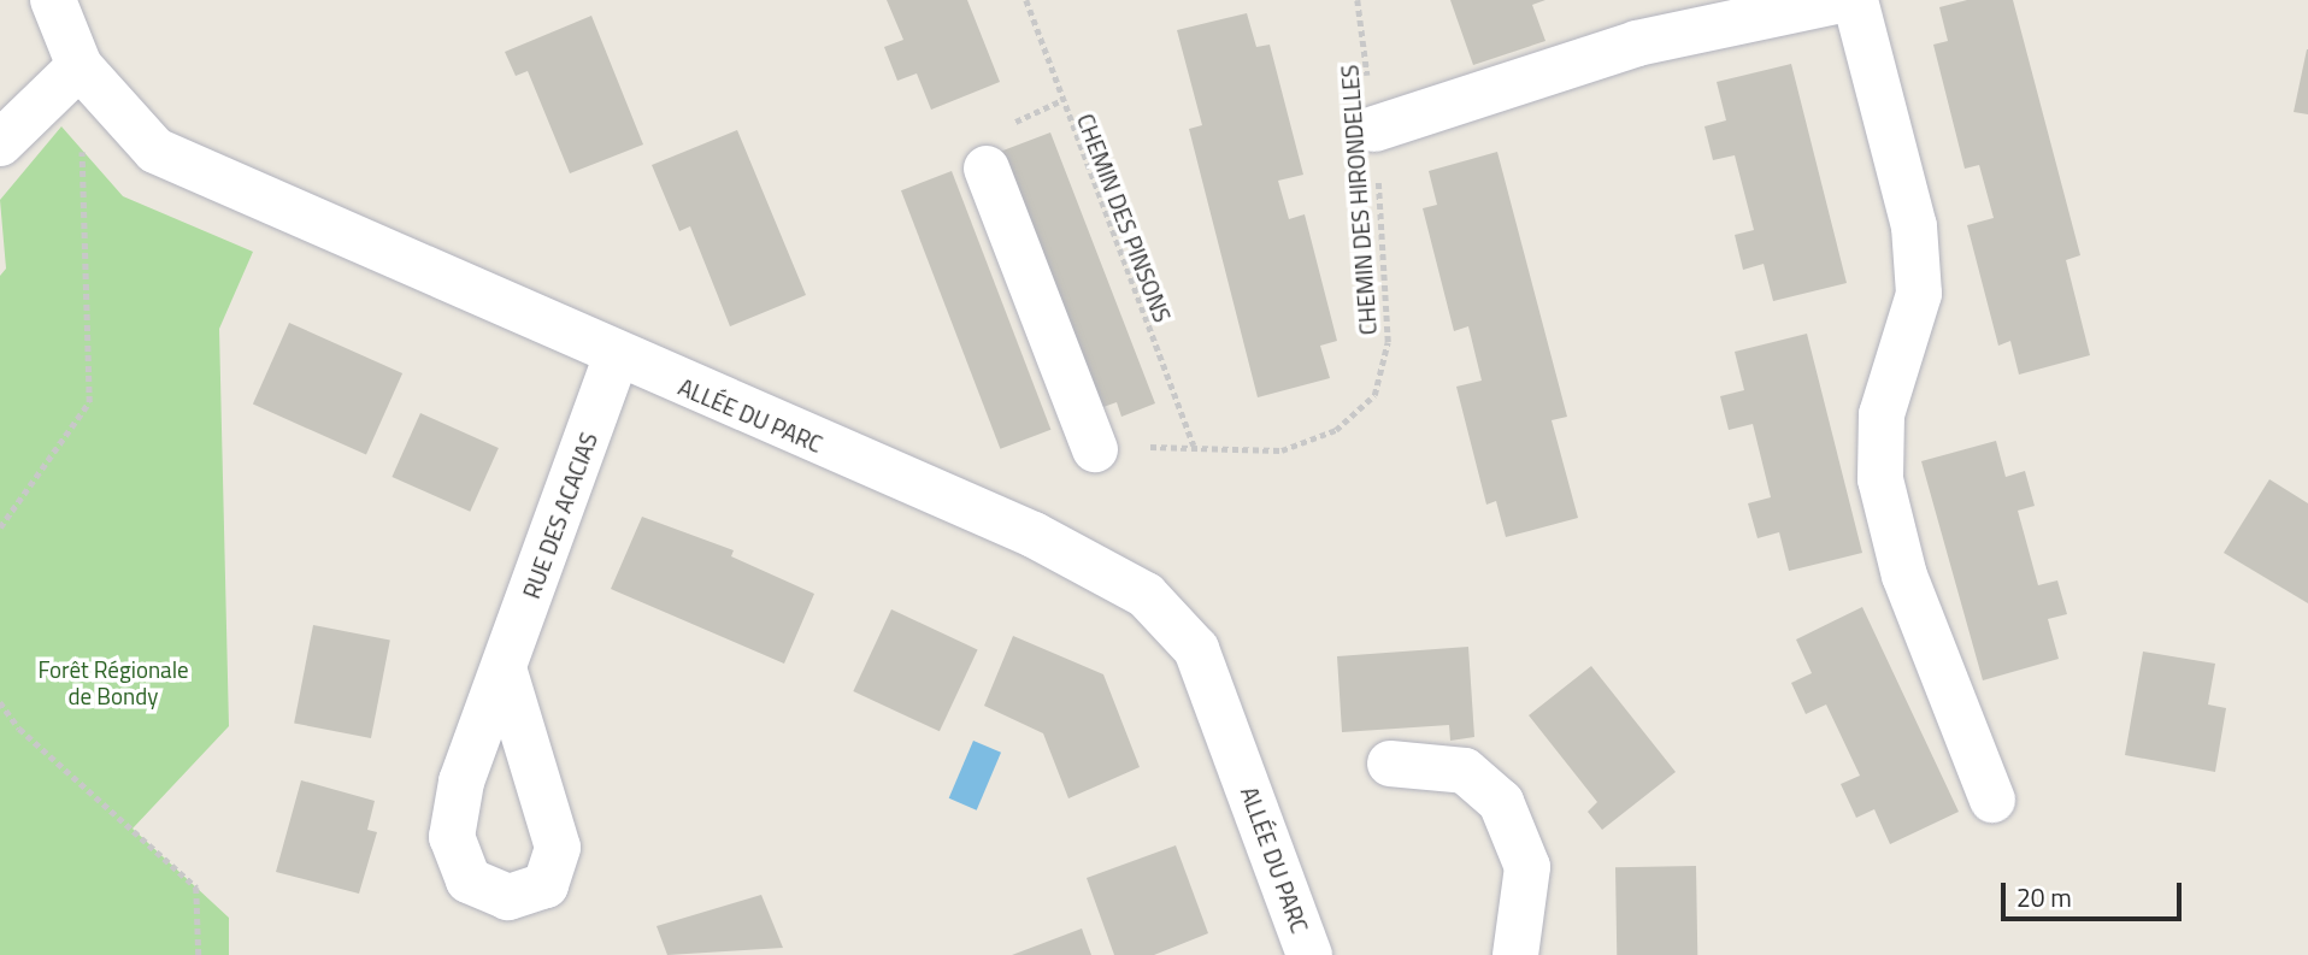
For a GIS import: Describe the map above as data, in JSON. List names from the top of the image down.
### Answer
{
  "streets": {
    "street": ["ALLÉE DU PARC", "RUE DES ACACIAS"],
    "path": ["CHEMIN DES HIRONDELLES", "CHEMIN DES PINSONS"]
  },
  "crossings": [
    ["CHEMIN DES HIRONDELLES", "CHEMIN DES PINSONS"],
    ["ALLÉE DU PARC", "RUE DES ACACIAS"]
  ],
  "parks": ["Forêt Régionale de Bondy"],
  "scale_bar": "20 m"
}
